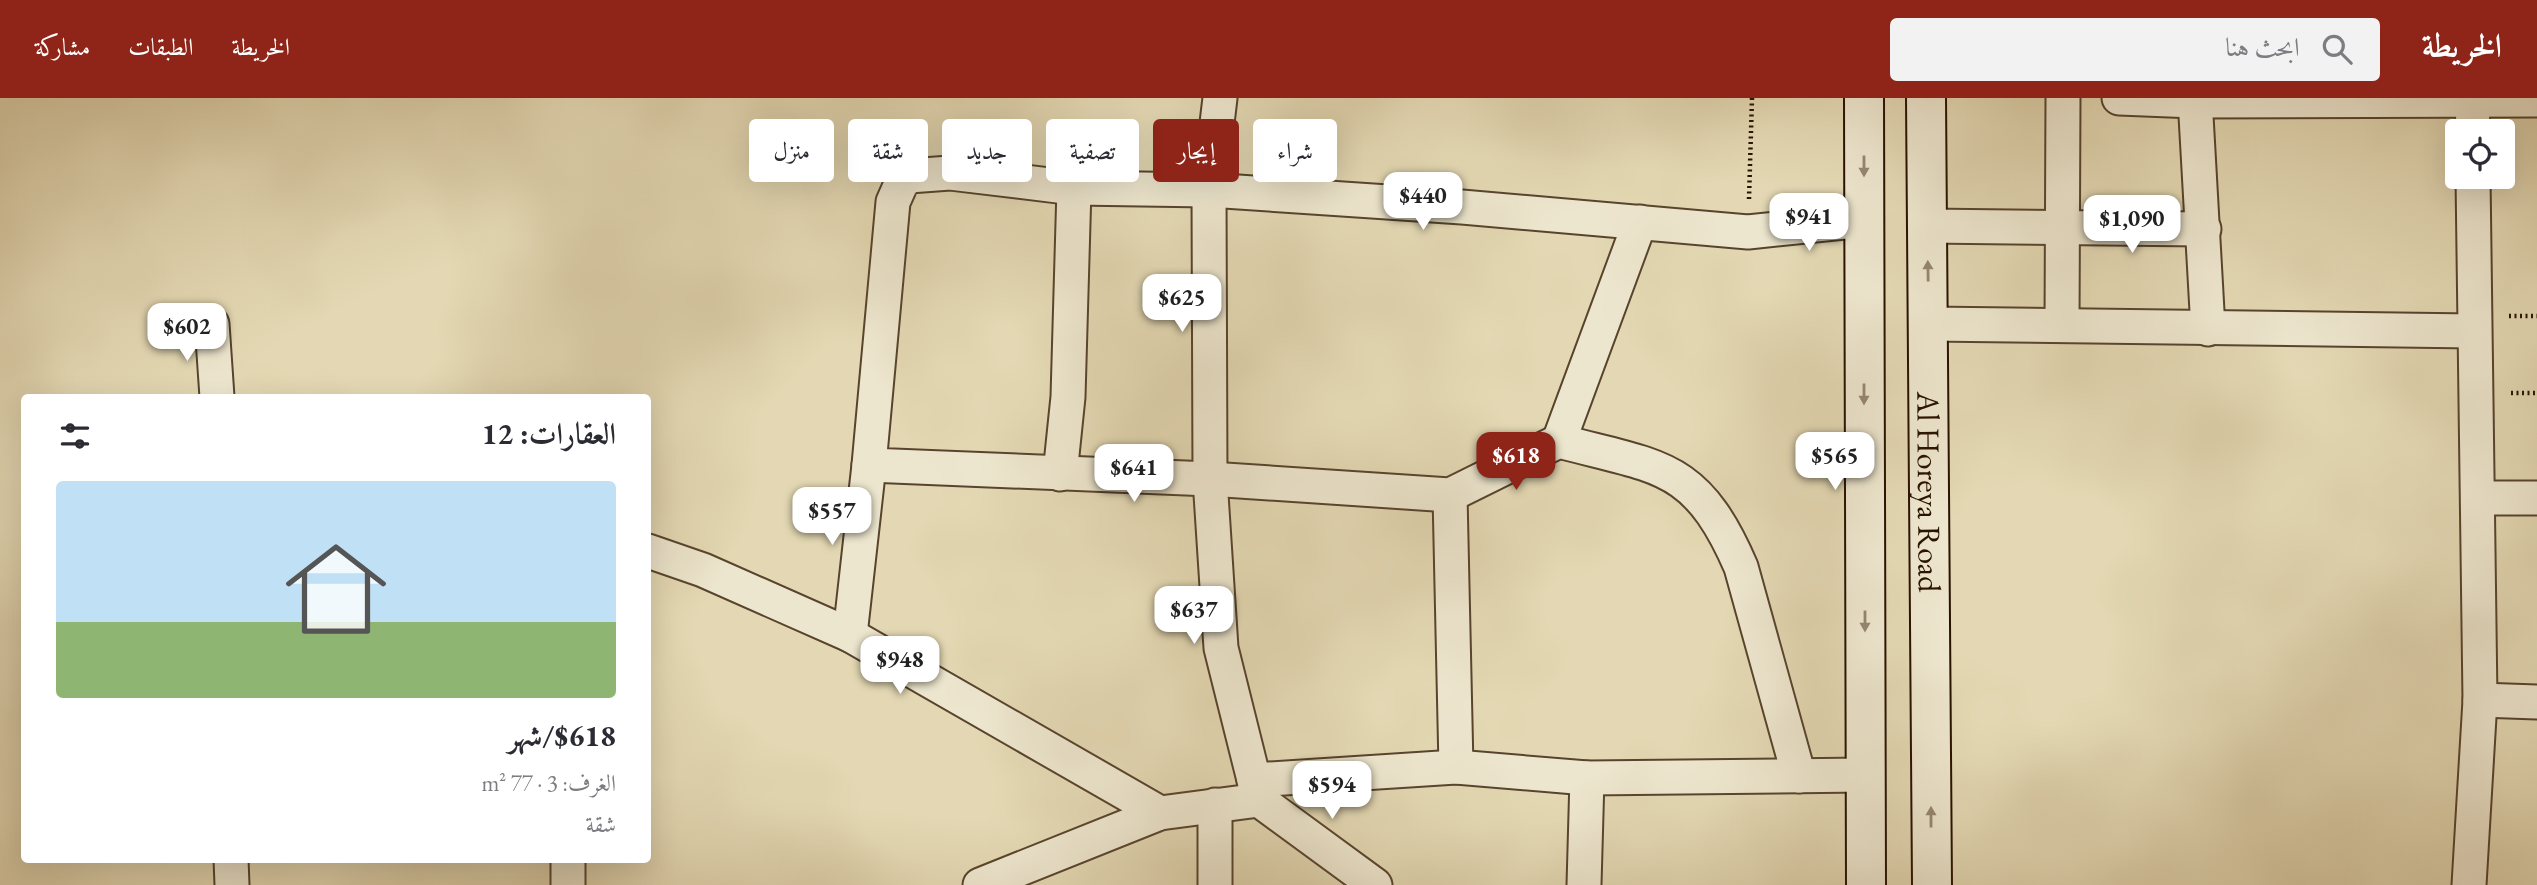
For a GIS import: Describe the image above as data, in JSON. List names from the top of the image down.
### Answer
{
  "streets": {
    "main road": ["Al Horeya Road"]
  },
  "page": {
    "header": "الخريطة",
    "search": "ابحث هنا",
    "nav": ["الخريطة", "الطبقات", "مشاركة"],
    "chip": [
      "شراء",
      "إيجار",
      "تصفية",
      "جديد",
      "شقة",
      "منزل"
    ],
    "price": [
      "$440",
      "$941",
      "$1,090",
      "$625",
      "$602",
      "$618",
      "$565",
      "$641",
      "$557",
      "$637",
      "$948",
      "$594"
    ],
    "heading": "العقارات: 12",
    "list": [
      {
        "name": "$618/شهر",
        "note": "الغرف: 3 · 77 m² · شقة"
      }
    ]
  }
}
